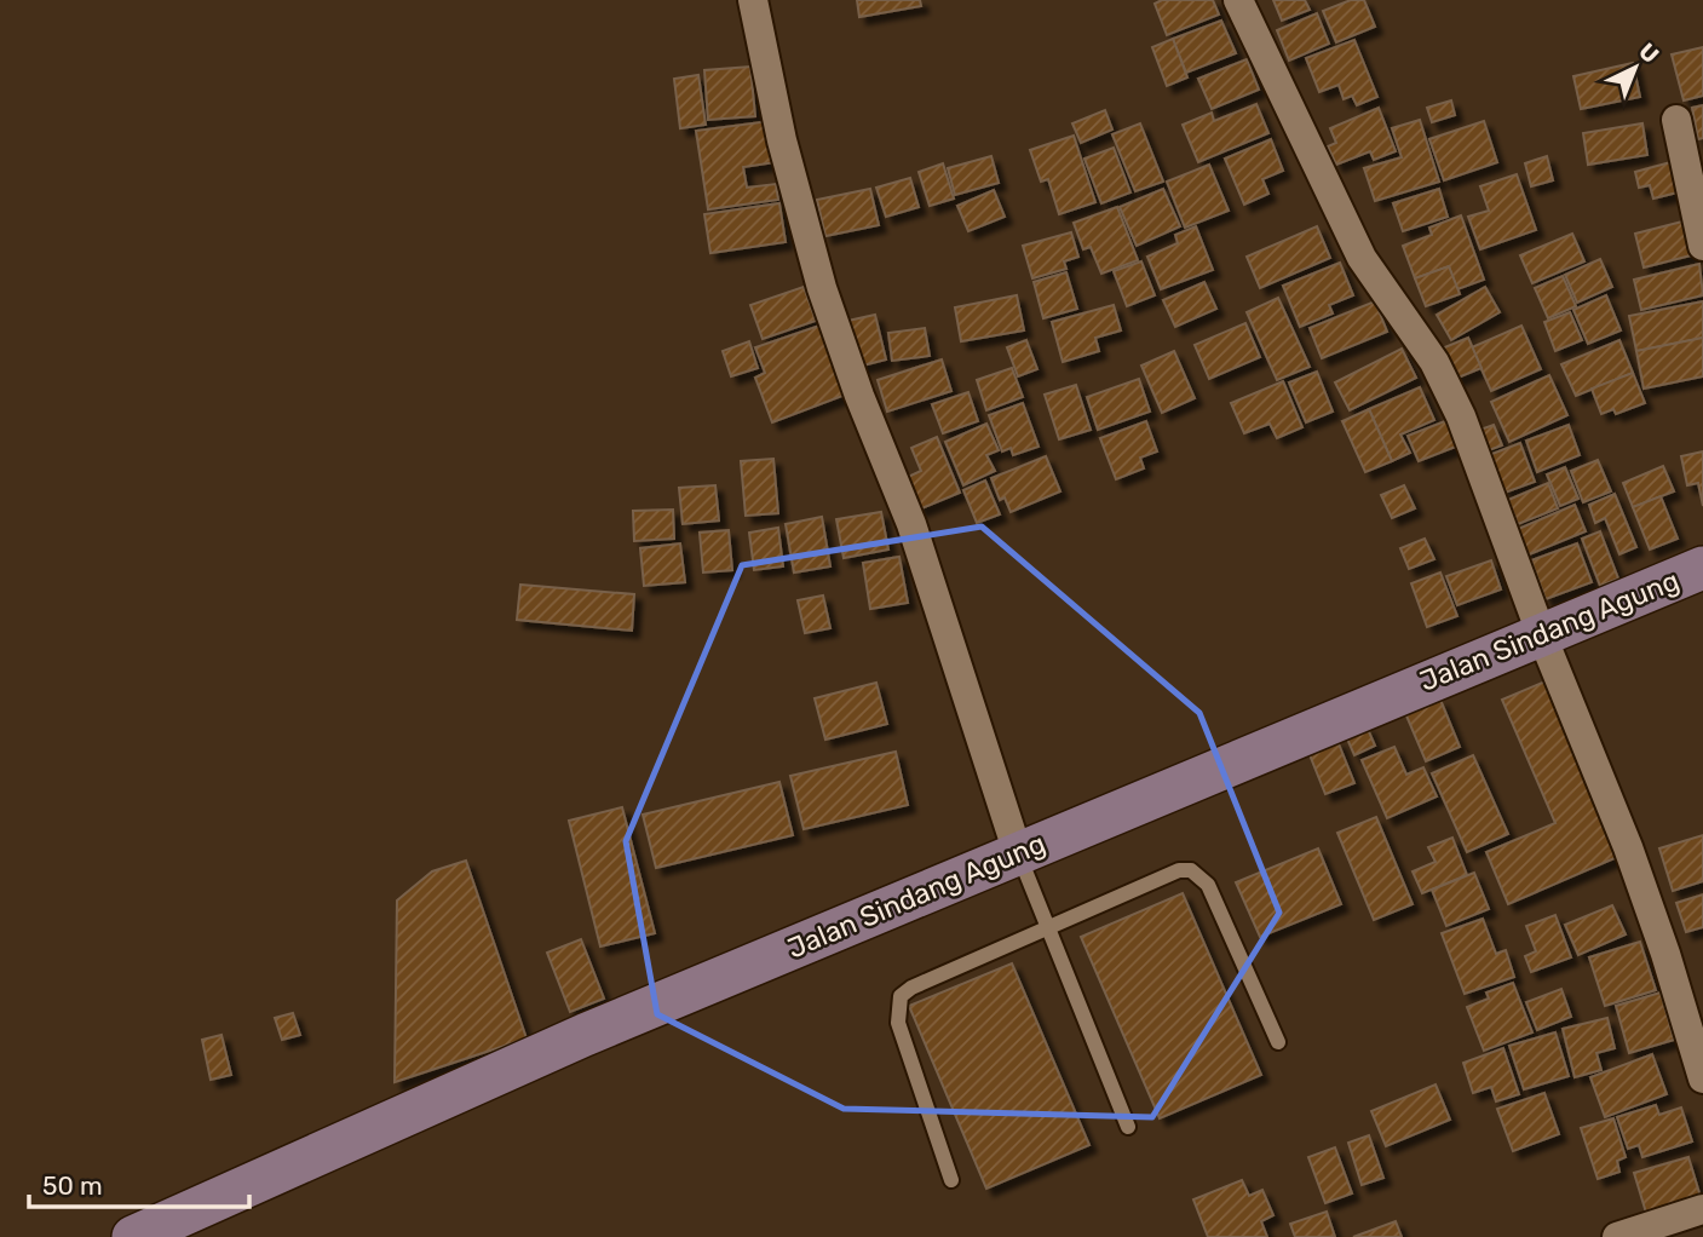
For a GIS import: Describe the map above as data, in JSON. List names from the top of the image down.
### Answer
{
  "streets": {
    "main road": ["Jalan Sindang Agung"]
  },
  "scale_bar": "50 m",
  "north": "top right"
}
